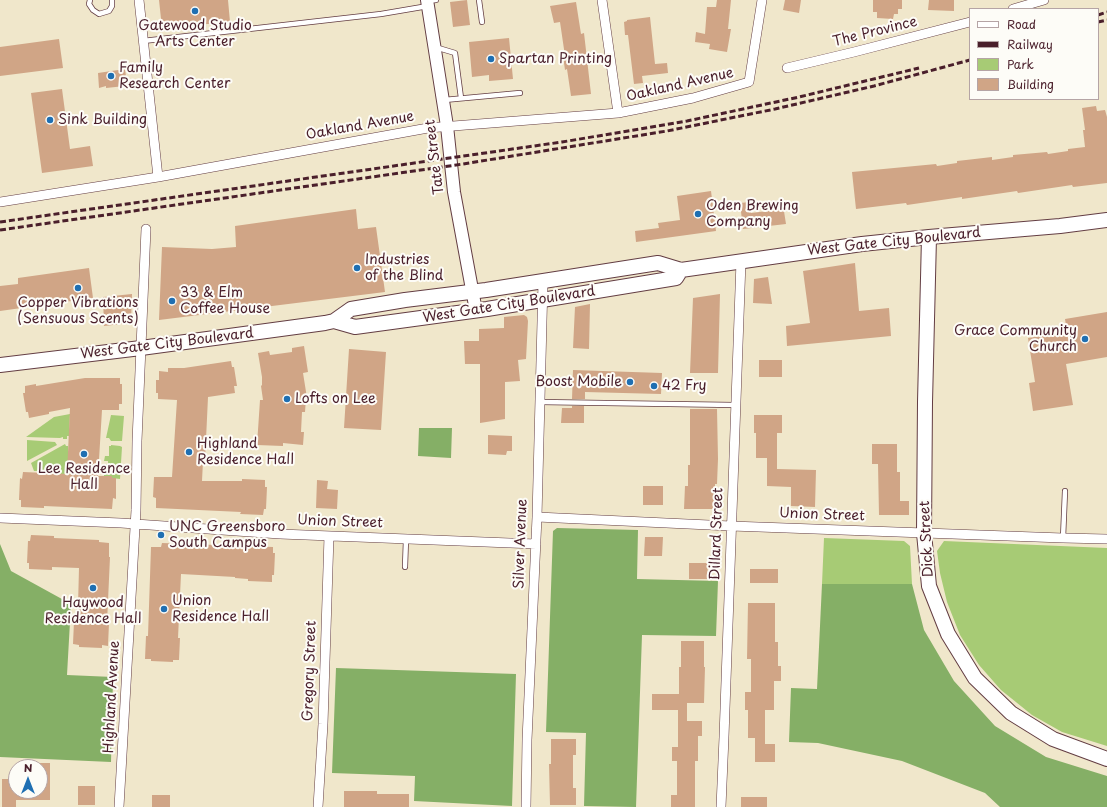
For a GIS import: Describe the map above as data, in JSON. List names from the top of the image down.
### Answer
{
  "streets": {
    "main road": ["West Gate City Boulevard", "Dick Street"],
    "street": [
      "The Province",
      "Oakland Avenue",
      "Tate Street",
      "Union Street",
      "Dillard Street",
      "Silver Avenue",
      "Gregory Street",
      "Highland Avenue"
    ]
  },
  "crossings": [
    ["Oakland Avenue", "Tate Street"],
    ["Tate Street", "West Gate City Boulevard"],
    ["West Gate City Boulevard", "Dillard Street"],
    ["West Gate City Boulevard", "Dick Street"],
    ["West Gate City Boulevard", "Silver Avenue"],
    ["West Gate City Boulevard", "Highland Avenue"],
    ["Union Street", "Dillard Street"],
    ["Union Street", "Dick Street"],
    ["Union Street", "Silver Avenue"],
    ["Union Street", "Gregory Street"],
    ["Union Street", "Highland Avenue"]
  ],
  "places": [
    "Gatewood Studio Arts Center",
    "Spartan Printing",
    "Family Research Center",
    "Sink Building",
    "Oden Brewing Company",
    "Industries of the Blind",
    "Copper Vibrations (Sensuous Scents)",
    "33 & Elm Coffee House",
    "Grace Community Church",
    "Boost Mobile",
    "42 Fry",
    "Lofts on Lee",
    "Highland Residence Hall",
    "Lee Residence Hall",
    "UNC Greensboro South Campus",
    "Haywood Residence Hall",
    "Union Residence Hall"
  ],
  "legend": [
    "Road",
    "Railway",
    "Park",
    "Building"
  ],
  "north": "top"
}
